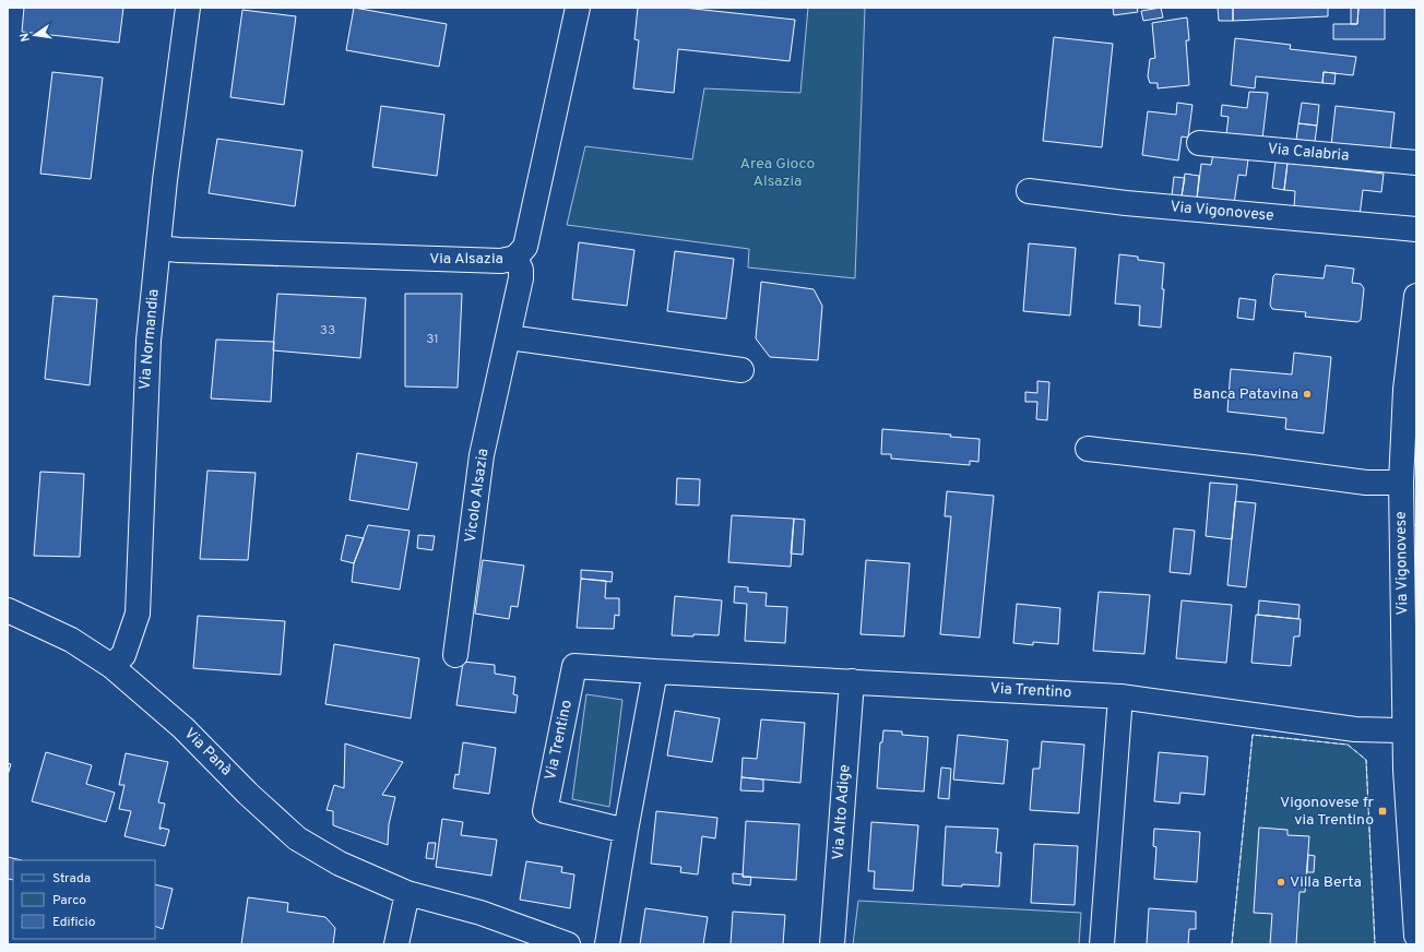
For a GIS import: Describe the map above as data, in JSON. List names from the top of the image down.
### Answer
{
  "streets": {
    "street": [
      "Via Calabria",
      "Via Vigonovese",
      "Via Alsazia",
      "Via Normandia",
      "Vicolo Alsazia",
      "Via Trentino",
      "Via Panà",
      "Via Alto Adige"
    ]
  },
  "crossings": [
    ["Via Vigonovese", "Via Trentino"],
    ["Via Alsazia", "Via Normandia"],
    ["Via Alsazia", "Vicolo Alsazia"],
    ["Via Normandia", "Via Panà"],
    ["Via Trentino", "Via Alto Adige"]
  ],
  "parks": ["Area Gioco Alsazia"],
  "places": {
    "other": ["Banca Patavina", "Villa Berta"],
    "transit": ["Vigonovese fr via Trentino"]
  },
  "house_numbers": ["33", "31"],
  "legend": ["Strada", "Parco", "Edificio"],
  "north": "left"
}
